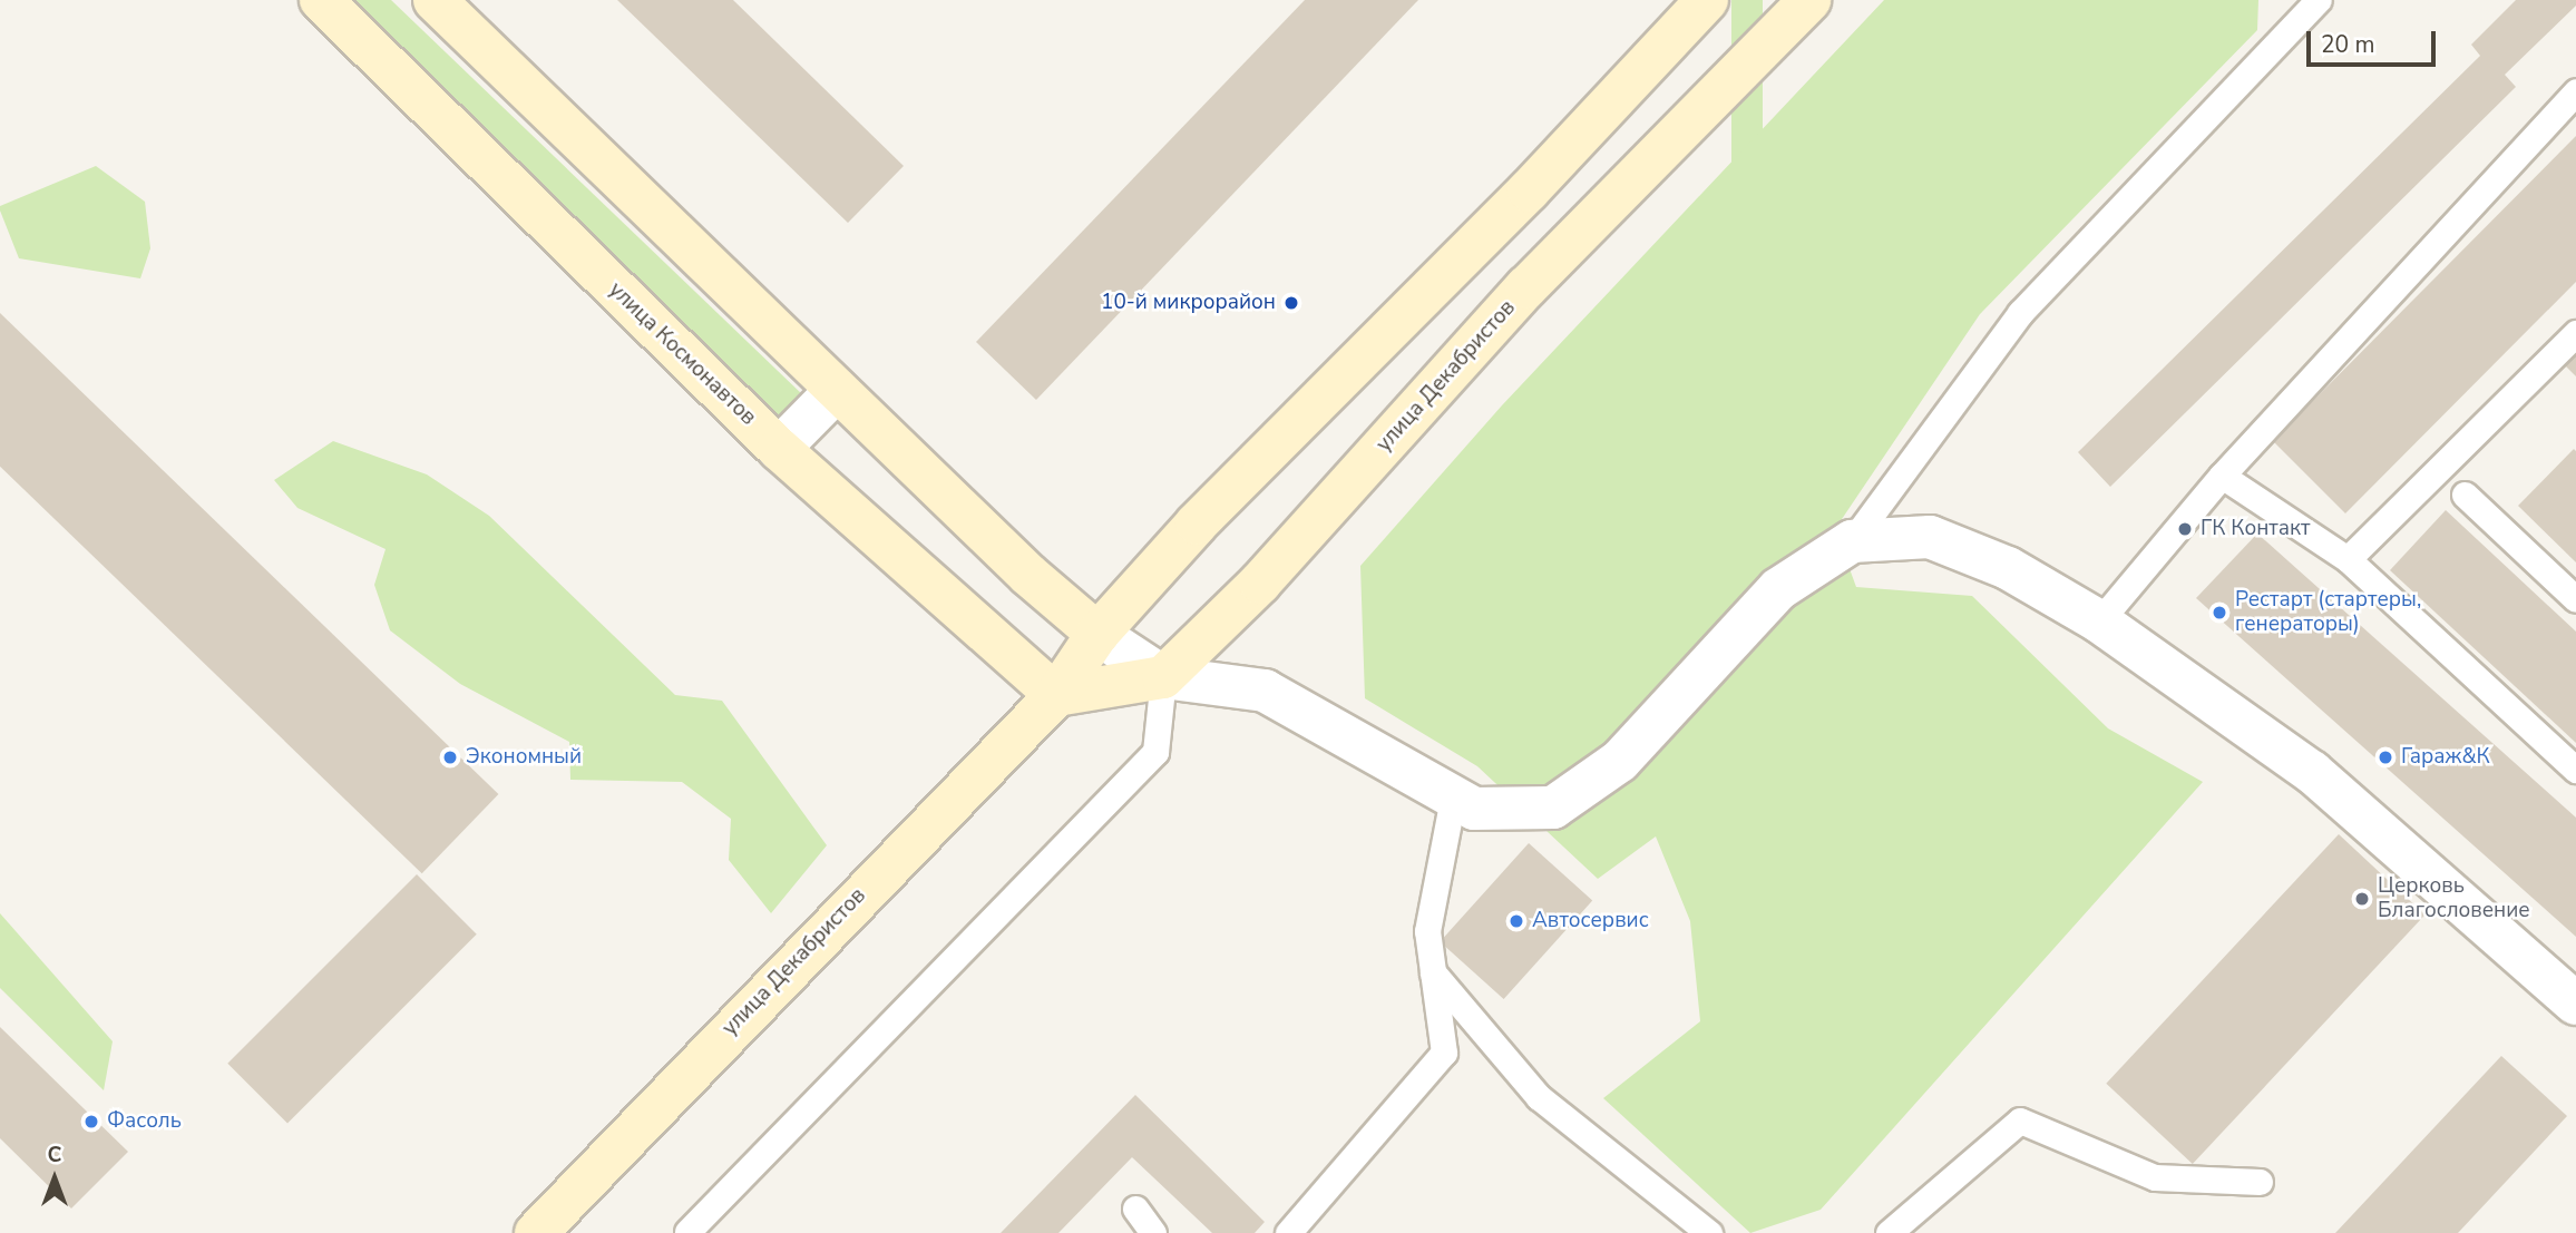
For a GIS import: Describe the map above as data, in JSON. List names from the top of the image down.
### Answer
{
  "streets": {
    "street": ["улица Космонавтов", "улица Декабристов"]
  },
  "crossings": [
    ["улица Космонавтов", "улица Декабристов"]
  ],
  "places": [
    "10-й микрорайон",
    "ГК Контакт",
    "Рестарт (стартеры, генераторы)",
    "Экономный",
    "Гараж&К",
    "Церковь Благословение",
    "Автосервис",
    "Фасоль"
  ],
  "scale_bar": "20 m",
  "north": "top"
}
